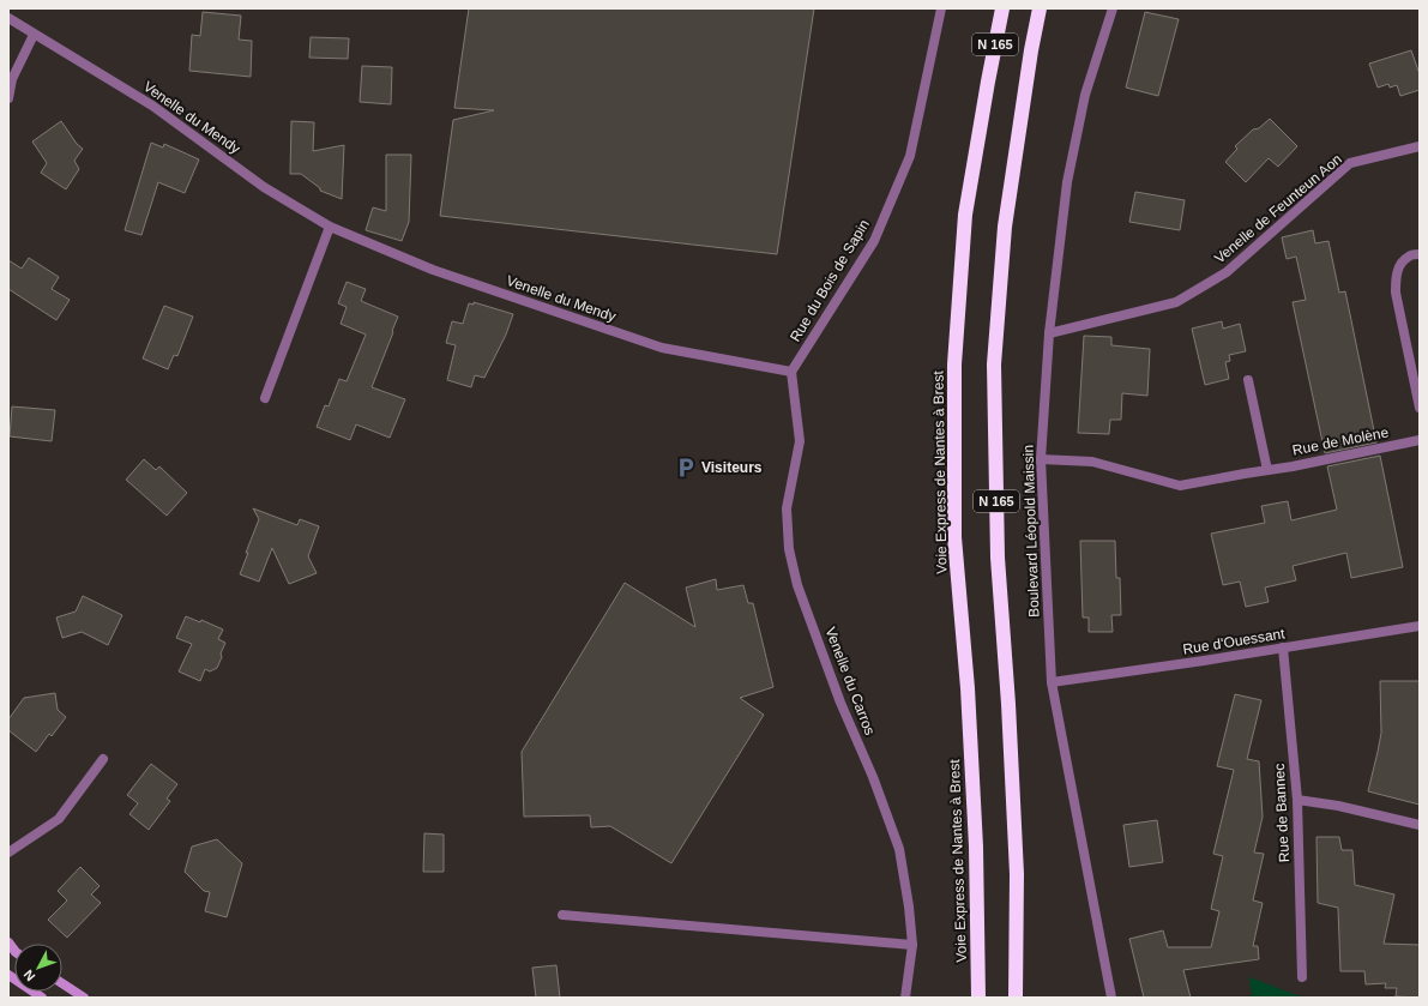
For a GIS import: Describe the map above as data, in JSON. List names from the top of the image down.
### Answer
{
  "streets": {
    "highway": ["N 165", "Voie Express de Nantes à Brest"],
    "street": [
      "Venelle du Mendy",
      "Venelle de Feunteun Aon",
      "Rue du Bois de Sapin",
      "Rue de Molène",
      "Boulevard Léopold Maissin",
      "Rue d'Ouessant",
      "Venelle du Carros",
      "Rue de Bannec"
    ]
  },
  "crossings": [
    ["Venelle du Mendy", "Rue du Bois de Sapin"],
    ["Venelle du Mendy", "Venelle du Carros"],
    ["Venelle de Feunteun Aon", "Boulevard Léopold Maissin"],
    ["Rue du Bois de Sapin", "Venelle du Carros"],
    ["Rue de Molène", "Boulevard Léopold Maissin"],
    ["Boulevard Léopold Maissin", "Rue d'Ouessant"],
    ["Rue d'Ouessant", "Rue de Bannec"]
  ],
  "places": {
    "parking": ["Visiteurs"]
  },
  "north": "bottom left"
}
